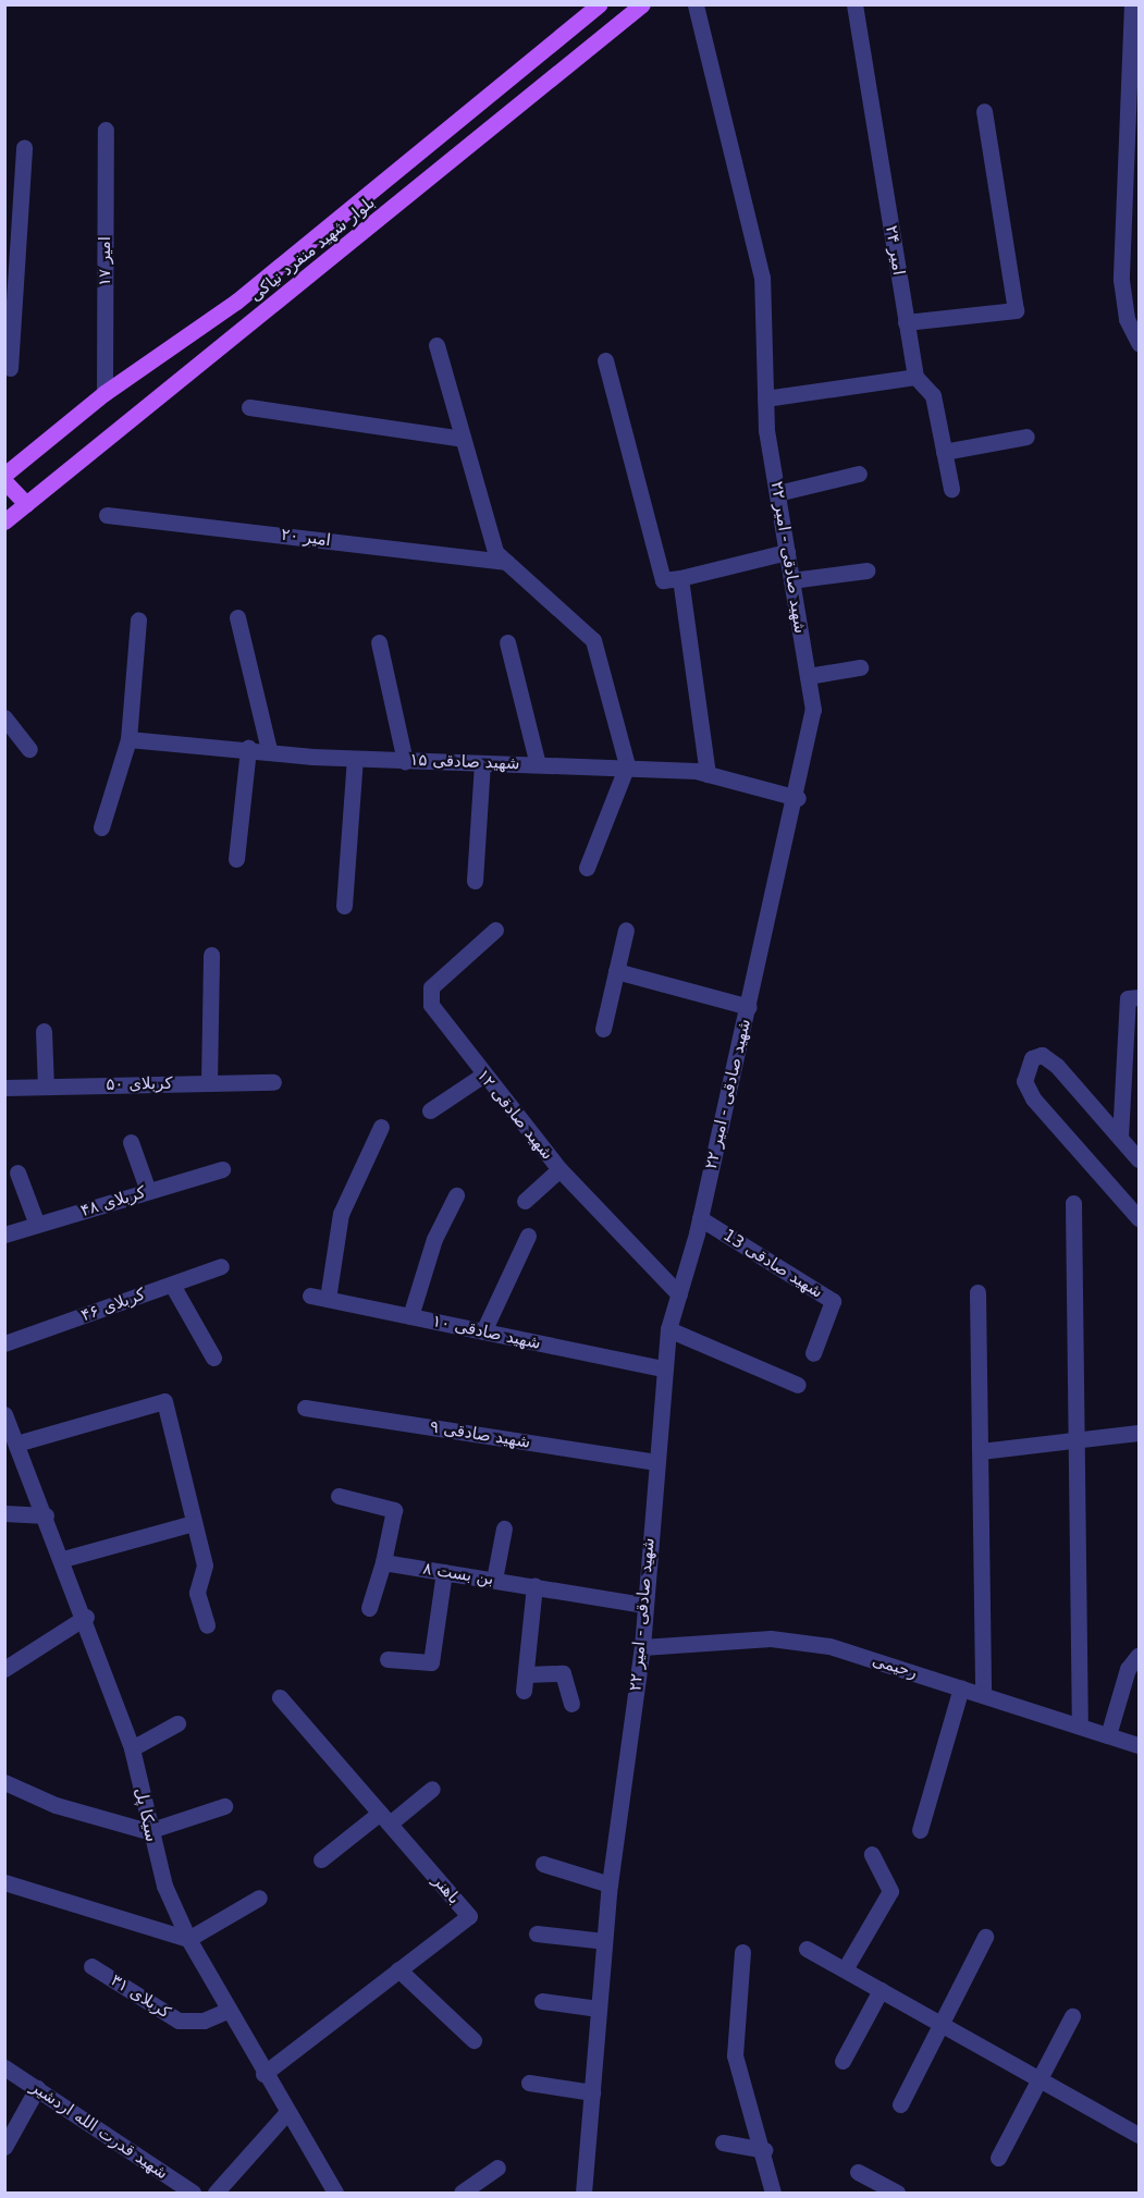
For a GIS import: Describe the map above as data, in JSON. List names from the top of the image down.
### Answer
{
  "streets": {
    "main road": ["بلوار شهید منفرد نیاکی"],
    "street": [
      "امیر ۲۴",
      "امیر ۱۷",
      "امیر ۲۰",
      "شهید صادقی - امیر ۲۲",
      "شهید صادقی ۱۵",
      "کربلای ۵۰",
      "شهید صادقی ۱۲",
      "کربلای ۴۸",
      "شهید صادقی 13",
      "کربلای ۴۶",
      "شهید صادقی ۱۰",
      "شهید صادقی ۹",
      "بن بست ۸",
      "رحیمی",
      "سیکا پل",
      "باهنر",
      "کربلای ۳۱",
      "شهید قدرت الله اردشیر"
    ]
  },
  "crossings": [
    ["بلوار شهید منفرد نیاکی", "امیر ۱۷"],
    ["شهید صادقی - امیر ۲۲", "شهید صادقی ۱۵"],
    ["شهید صادقی - امیر ۲۲", "شهید صادقی ۱۲"],
    ["شهید صادقی - امیر ۲۲", "شهید صادقی 13"],
    ["شهید صادقی - امیر ۲۲", "شهید صادقی ۱۰"],
    ["شهید صادقی - امیر ۲۲", "شهید صادقی ۹"],
    ["شهید صادقی - امیر ۲۲", "بن بست ۸"],
    ["شهید صادقی - امیر ۲۲", "رحیمی"],
    ["سیکا پل", "باهنر"],
    ["سیکا پل", "کربلای ۳۱"]
  ]
}
